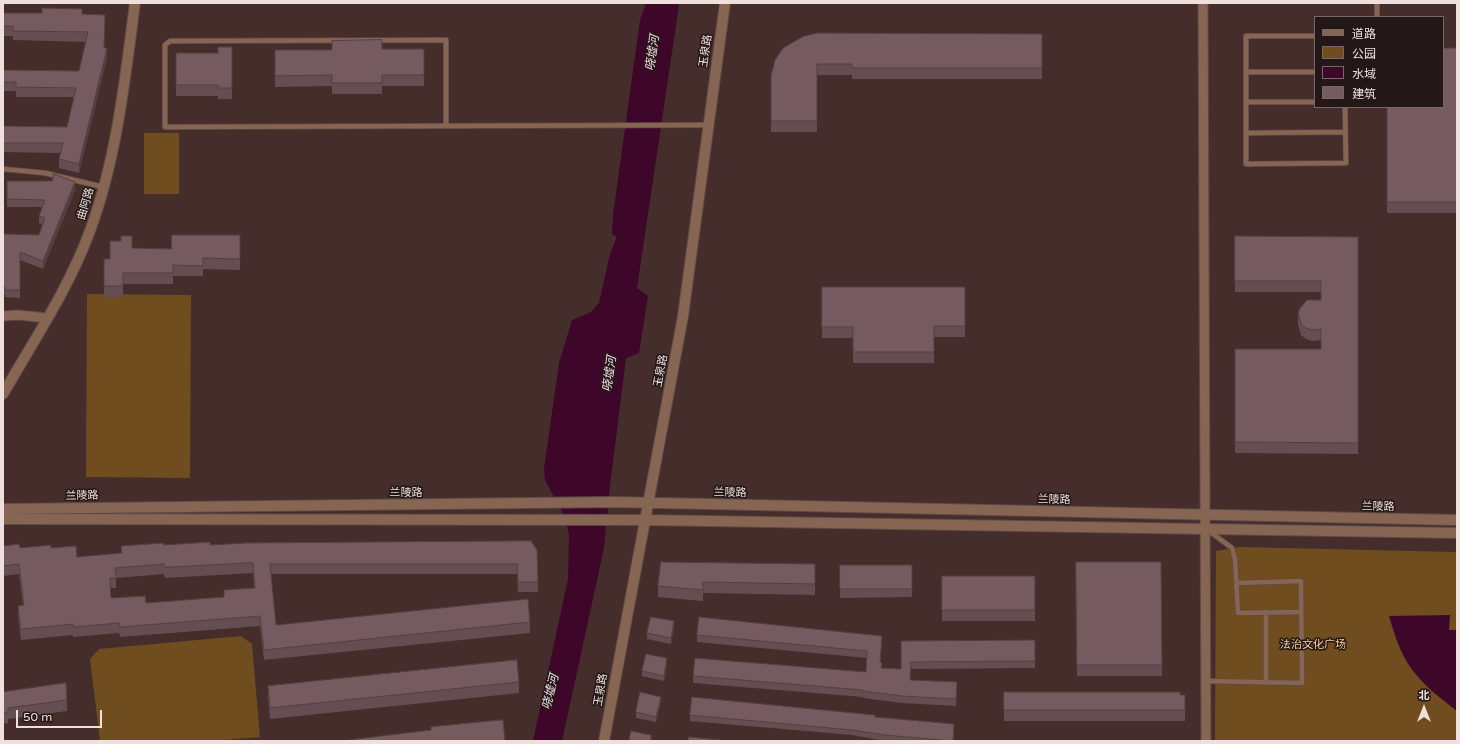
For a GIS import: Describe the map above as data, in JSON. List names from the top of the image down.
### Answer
{
  "streets": {
    "street": ["玉泉路", "曲阿路", "兰陵路"]
  },
  "crossings": [
    ["玉泉路", "兰陵路"]
  ],
  "water": ["哓墟河"],
  "parks": ["法治文化广场"],
  "legend": [
    "道路",
    "公园",
    "水域",
    "建筑"
  ],
  "scale_bar": "50 m",
  "north": "top"
}
